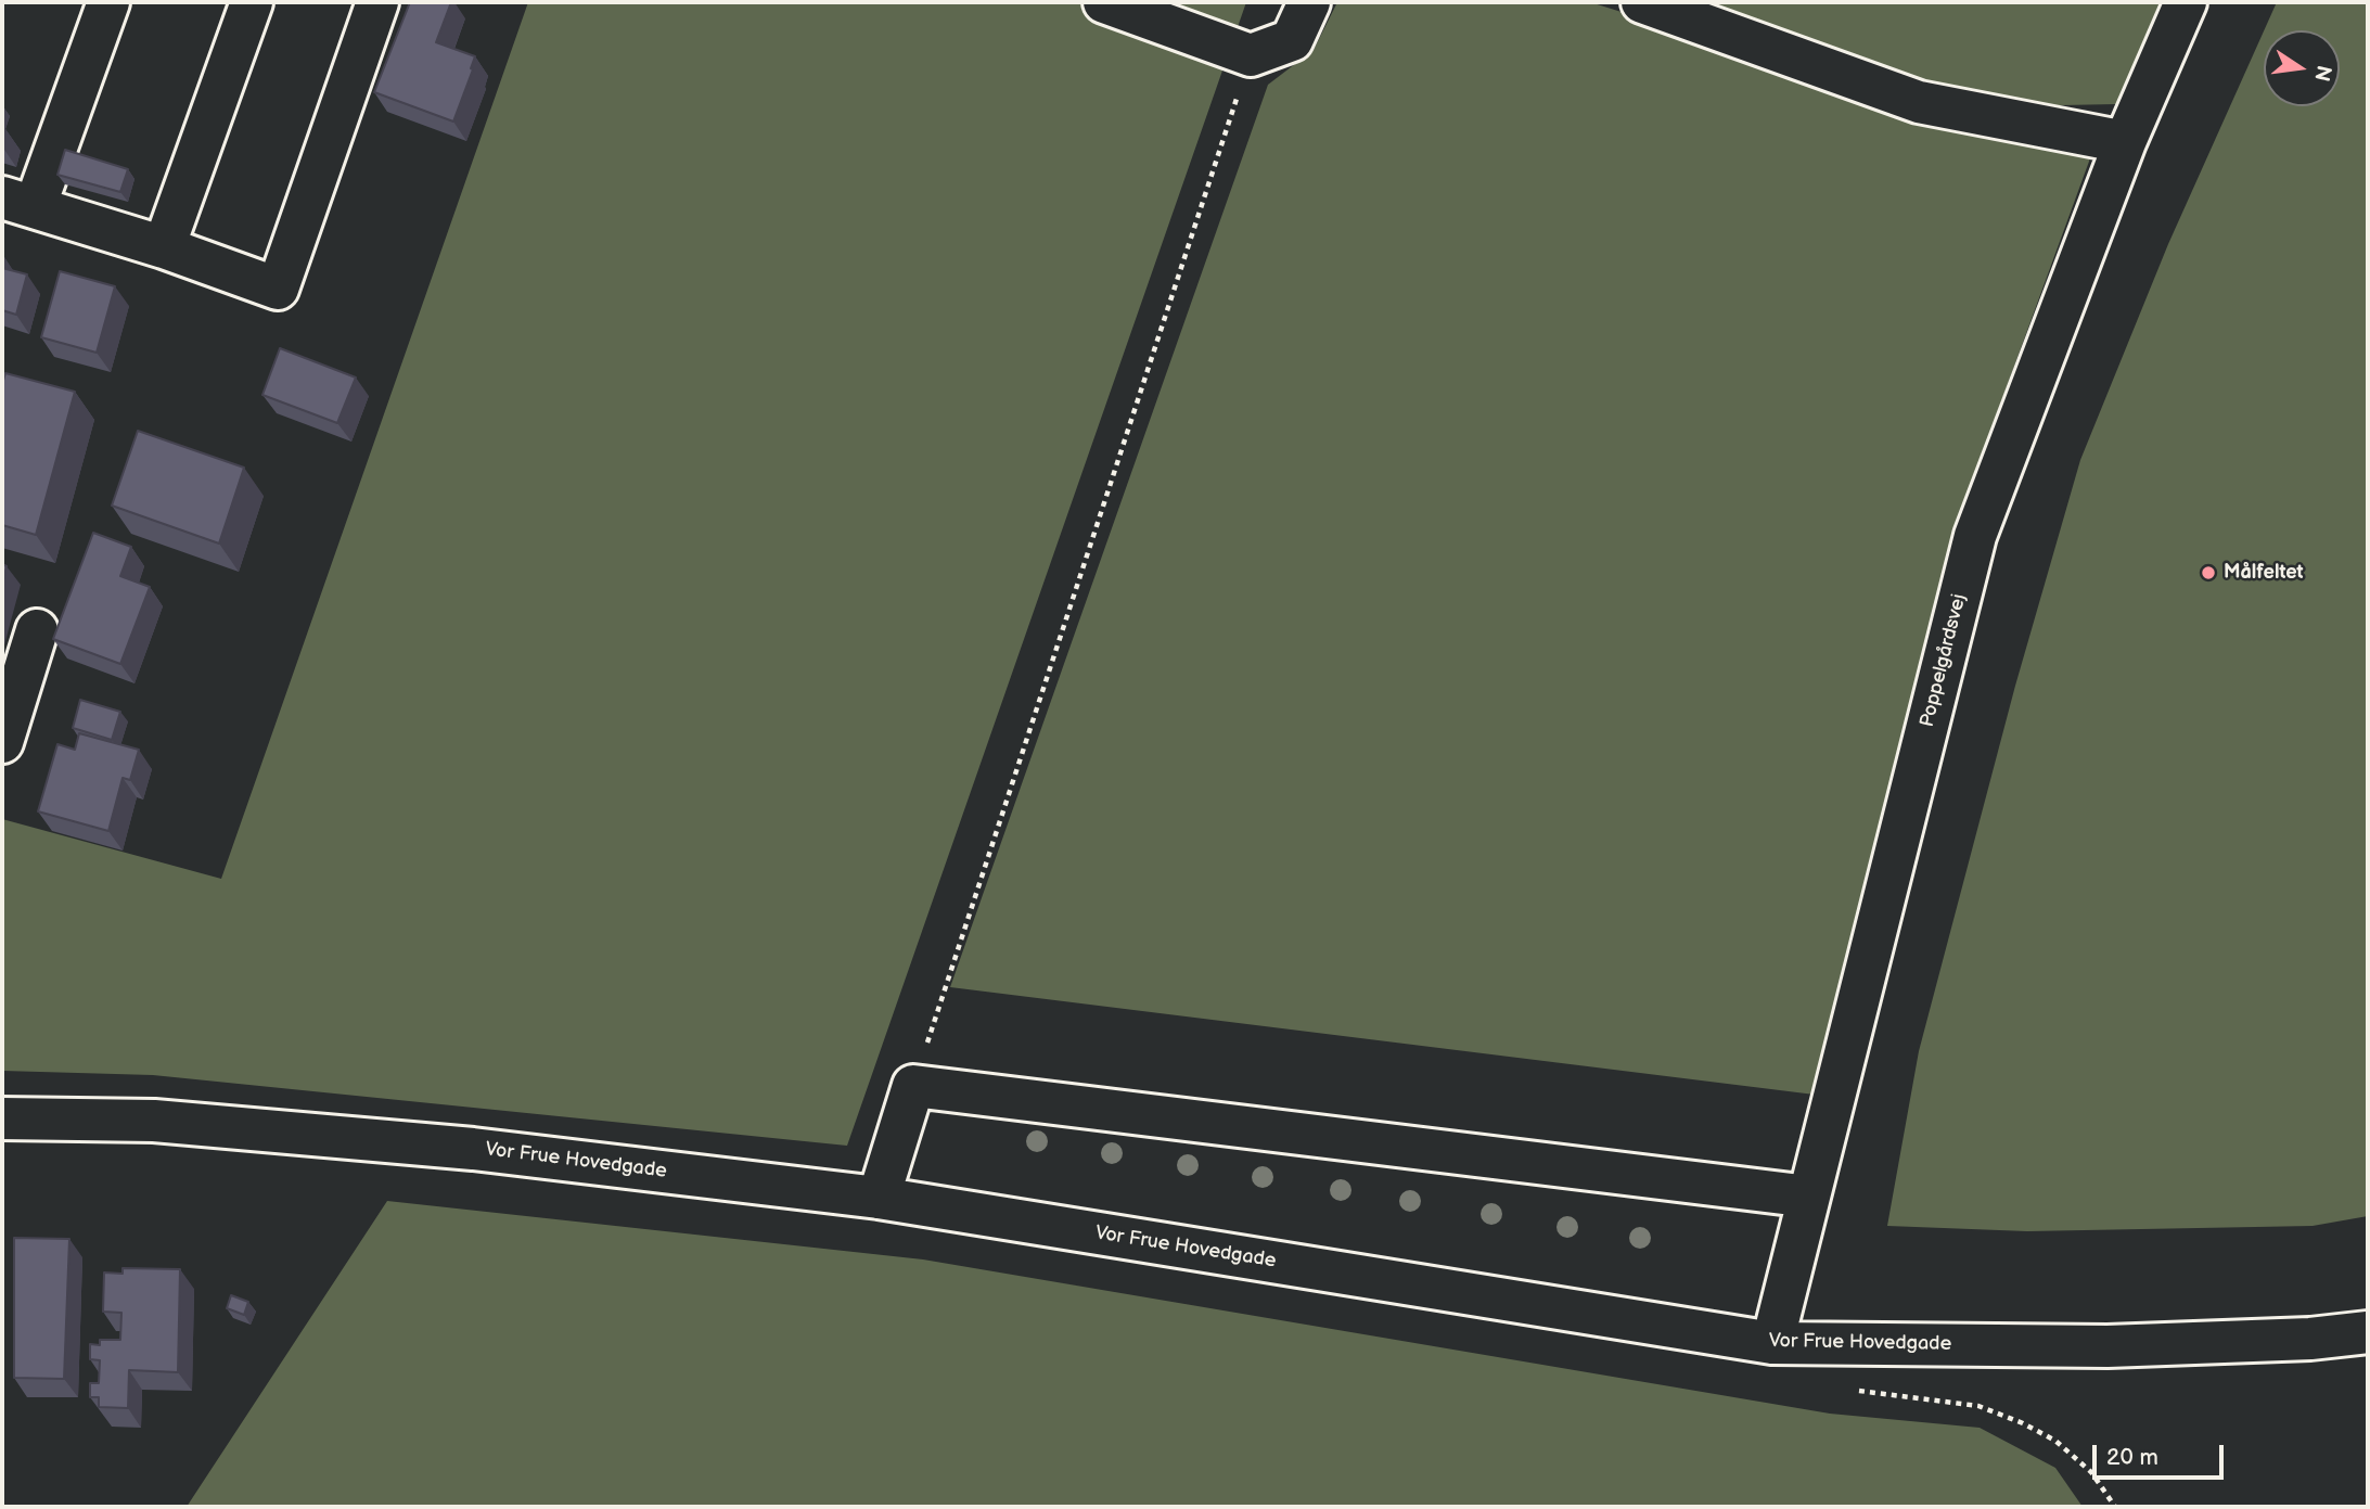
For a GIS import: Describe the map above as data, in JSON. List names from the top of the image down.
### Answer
{
  "streets": {
    "street": ["Poppelgårdsvej", "Vor Frue Hovedgade"]
  },
  "crossings": [
    ["Poppelgårdsvej", "Vor Frue Hovedgade"]
  ],
  "places": ["Målfeltet"],
  "scale_bar": "20 m",
  "north": "right"
}
